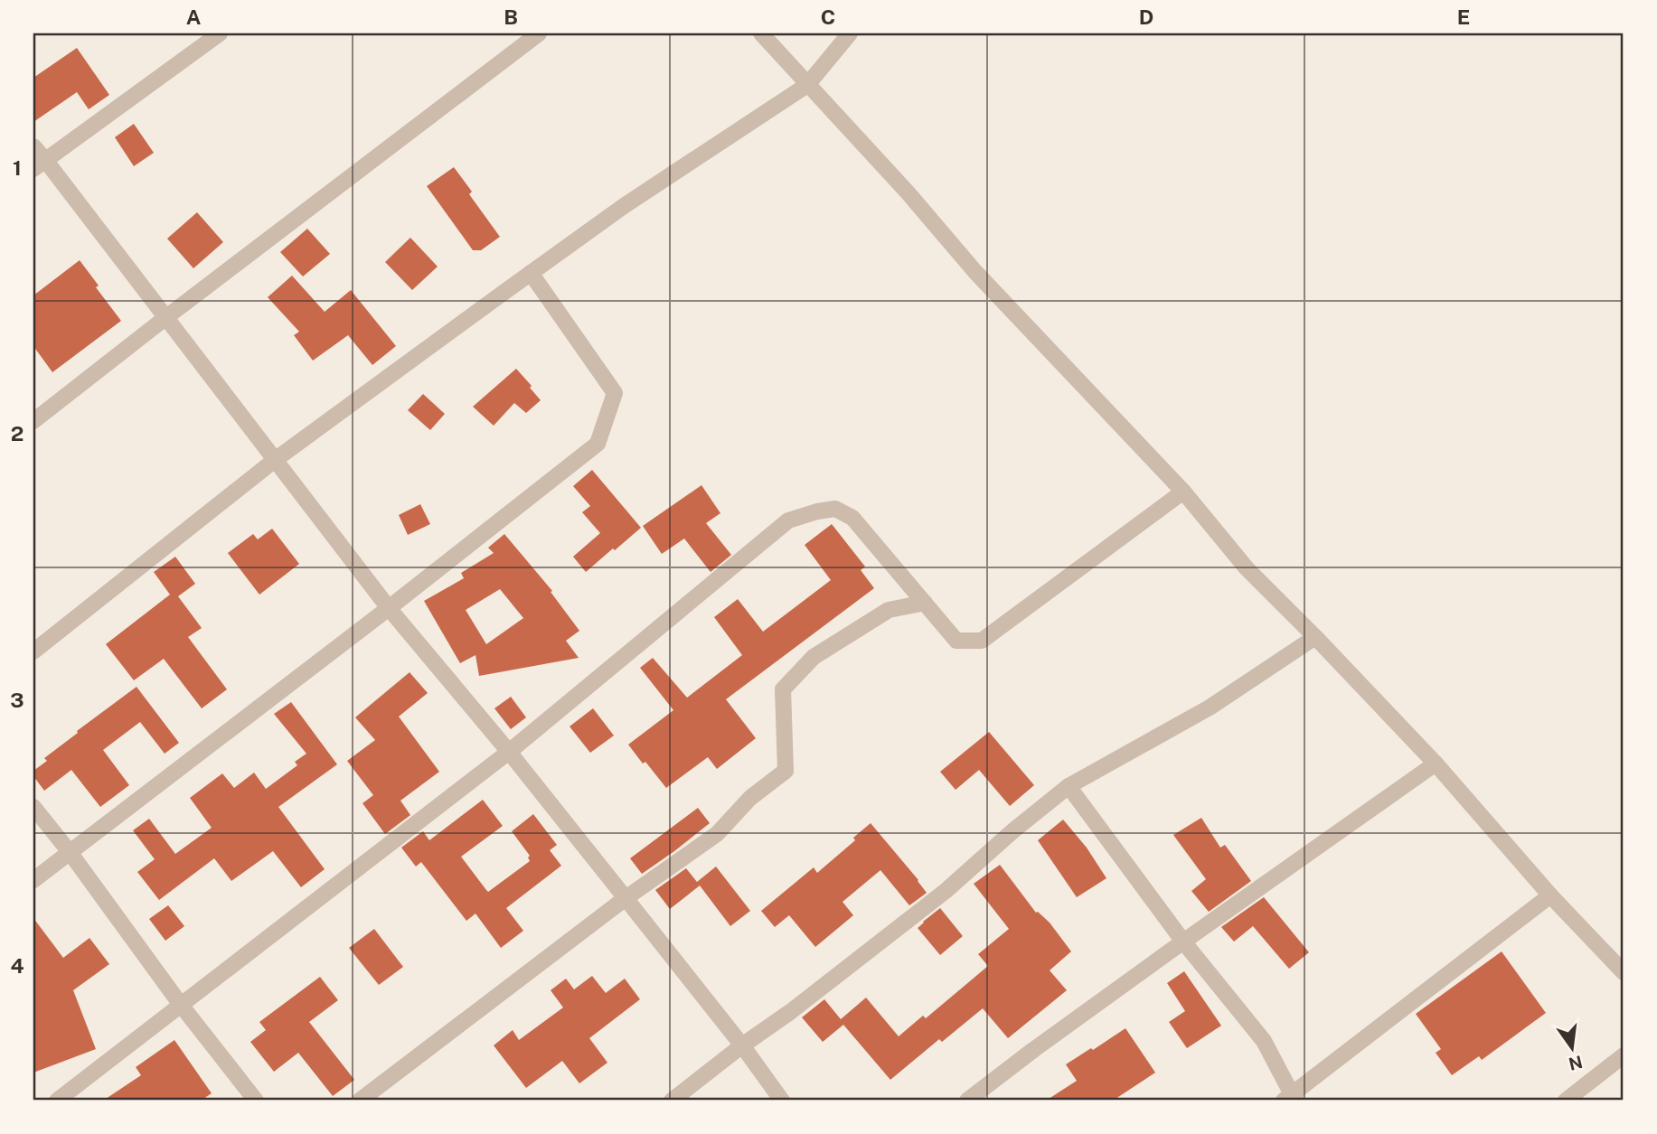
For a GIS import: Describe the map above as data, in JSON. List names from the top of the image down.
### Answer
{
  "north": "bottom",
  "grid": {
    "columns": [
      "A",
      "B",
      "C",
      "D",
      "E"
    ],
    "rows": [
      "1",
      "2",
      "3",
      "4"
    ]
  }
}
